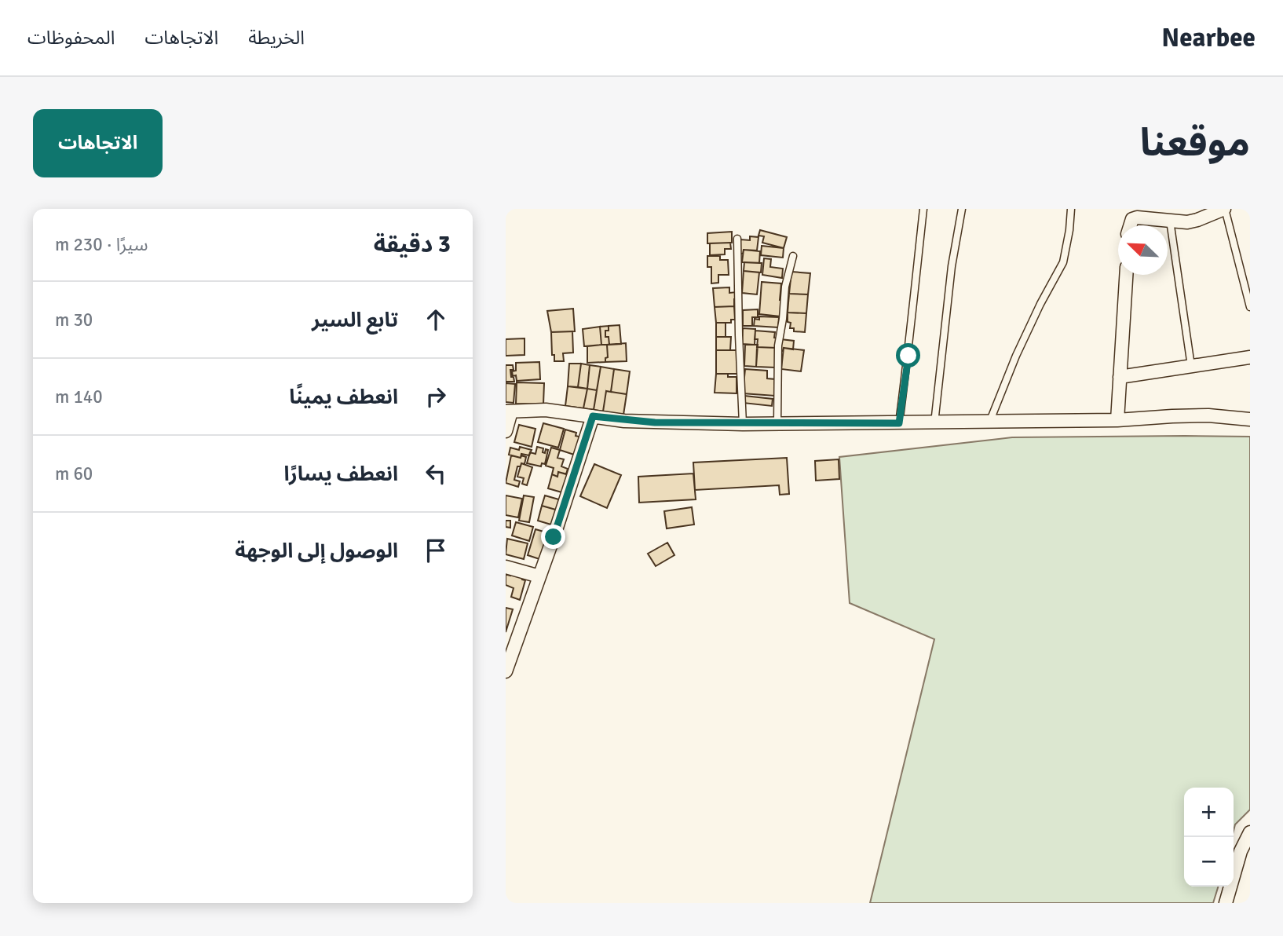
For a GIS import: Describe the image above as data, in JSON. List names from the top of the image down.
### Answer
{
  "north": "top left",
  "page": {
    "header": "Nearbee",
    "nav": ["الخريطة", "الاتجاهات", "المحفوظات"],
    "title": "موقعنا",
    "buttons": "الاتجاهات",
    "heading": ["3 دقيقة", "سيرًا · 230 m"],
    "list": [
      ["تابع السير", "30 m"],
      ["انعطف يمينًا", "140 m"],
      ["انعطف يسارًا", "60 m"],
      "الوصول إلى الوجهة"
    ],
    "map_buttons": ["+", "−"]
  }
}
